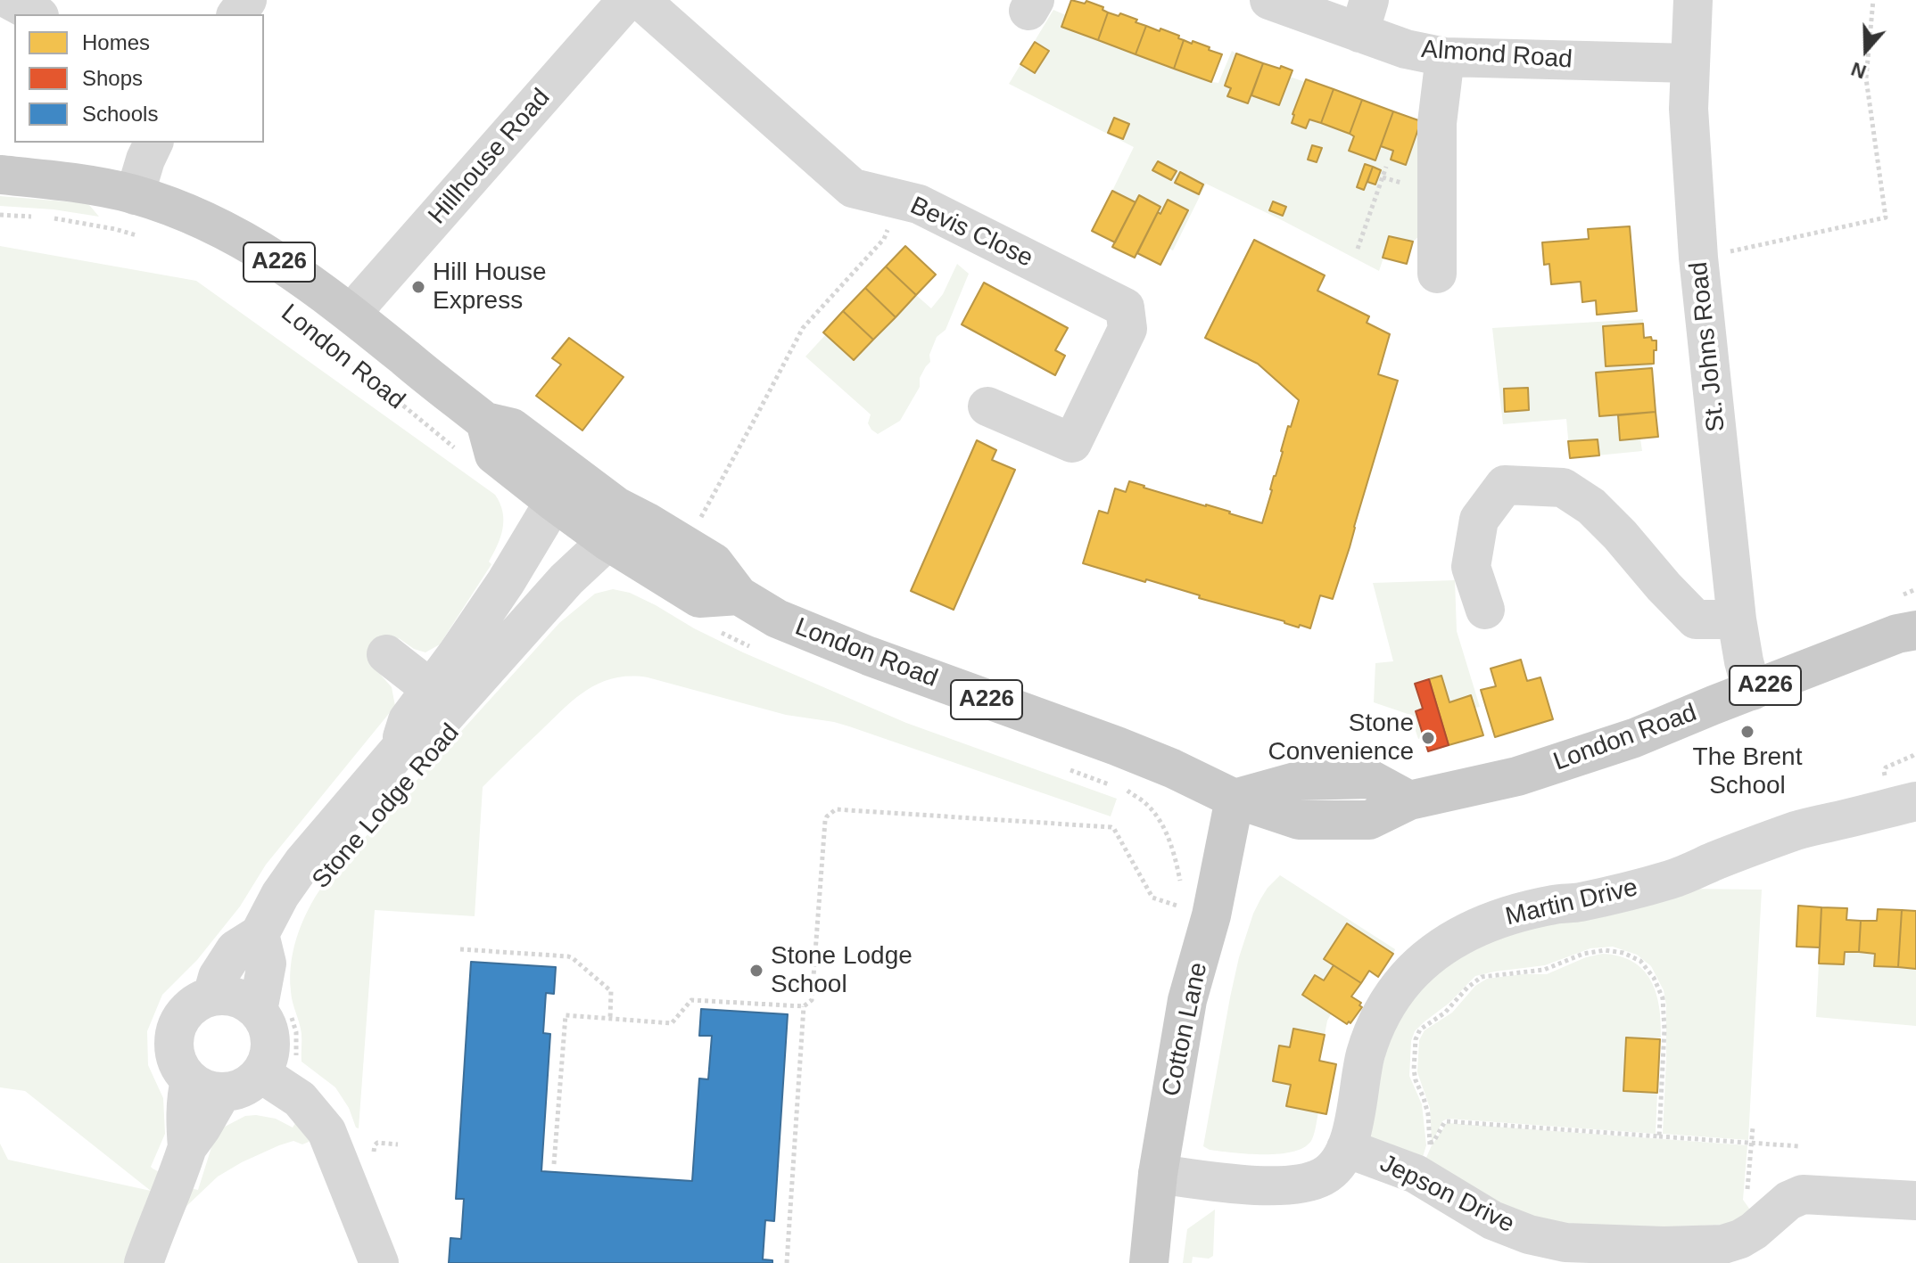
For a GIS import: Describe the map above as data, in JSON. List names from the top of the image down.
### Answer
{
  "streets": {
    "main road": ["A226", "London Road", "Cotton Lane"],
    "street": [
      "Almond Road",
      "Hillhouse Road",
      "Bevis Close",
      "St. Johns Road",
      "Stone Lodge Road",
      "Martin Drive",
      "Jepson Drive"
    ]
  },
  "crossings": [
    ["Almond Road", "St. Johns Road"],
    ["Hillhouse Road", "London Road"],
    ["St. Johns Road", "London Road"],
    ["London Road", "Stone Lodge Road"],
    ["London Road", "Cotton Lane"],
    ["Martin Drive", "Cotton Lane"],
    ["Martin Drive", "Jepson Drive"]
  ],
  "places": [
    "Hill House Express",
    "The Brent School",
    "Stone Convenience",
    "Stone Lodge School"
  ],
  "legend": ["Homes", "Shops", "Schools"],
  "north": "bottom"
}
